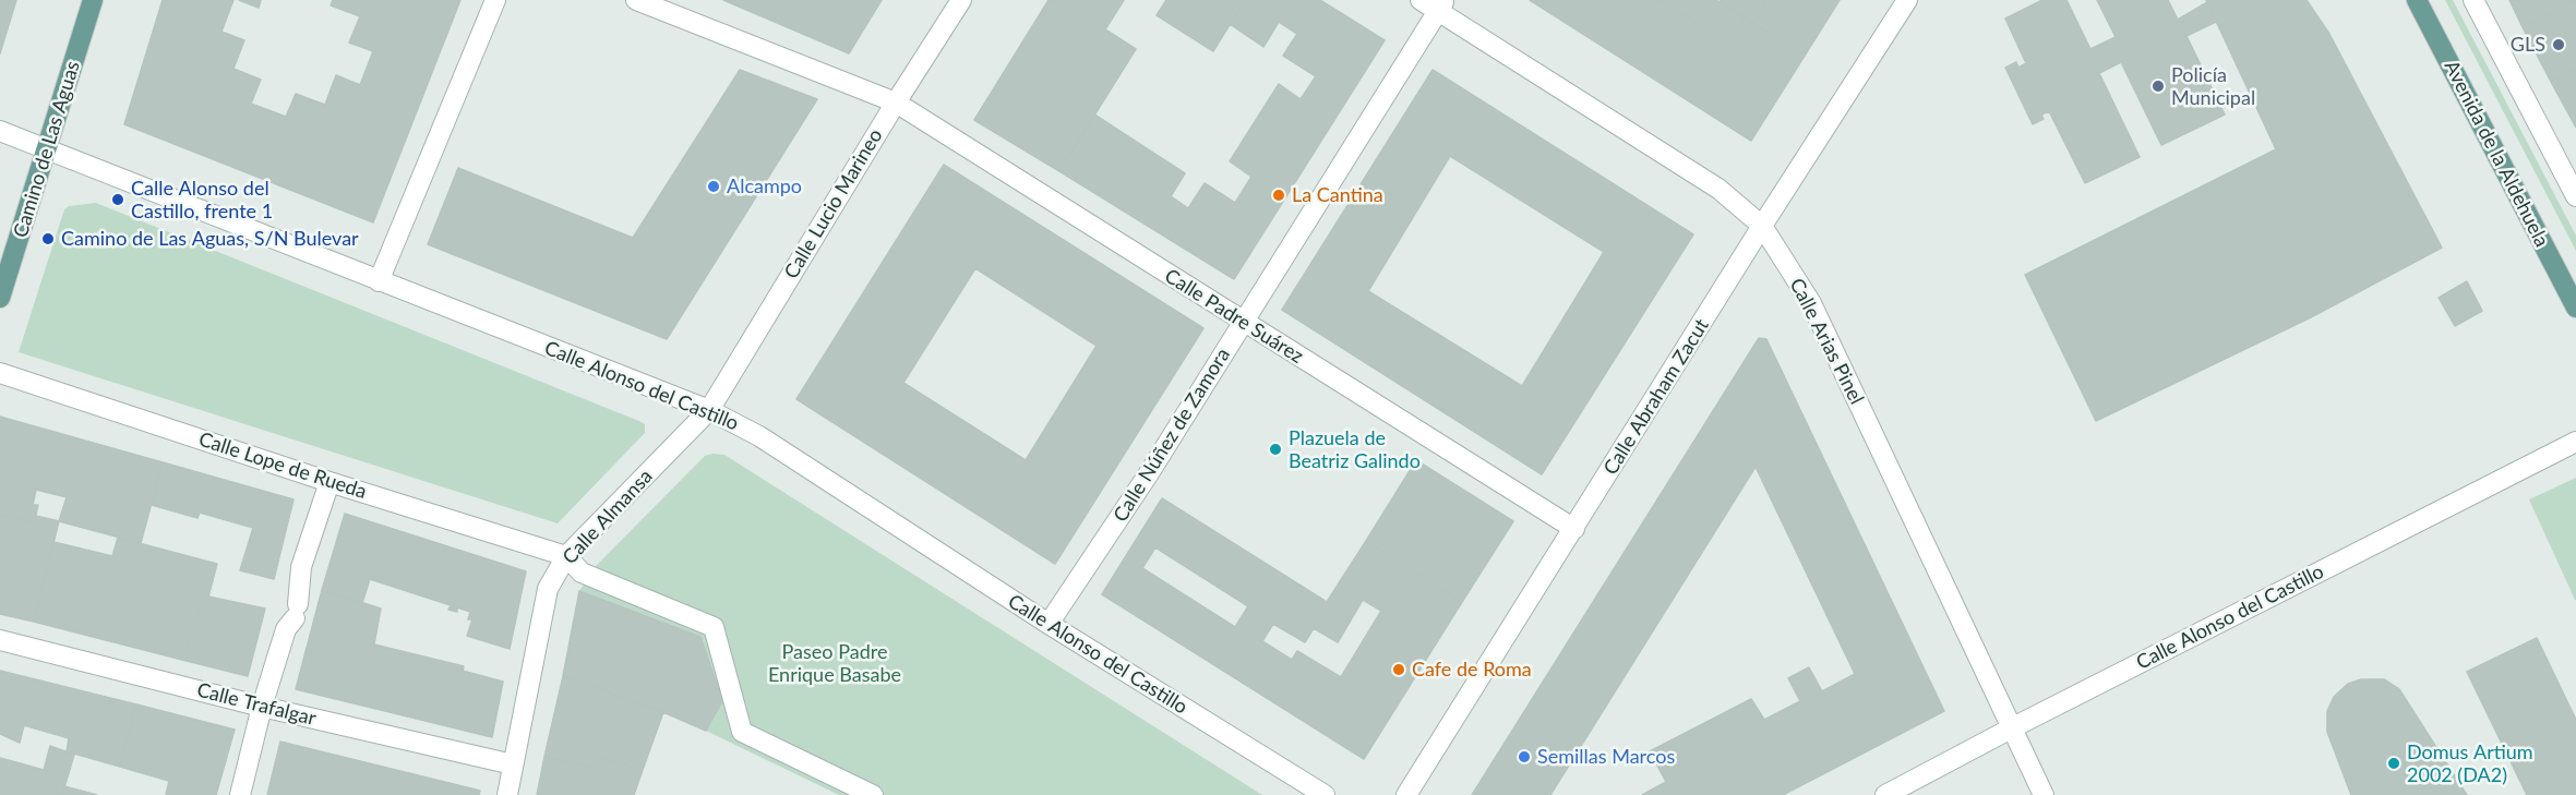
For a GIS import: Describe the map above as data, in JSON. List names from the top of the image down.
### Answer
{
  "streets": {
    "main road": ["Camino de Las Aguas", "Avenida de la Aldehuela"],
    "street": [
      "Calle Lucio Marineo",
      "Calle Padre Suárez",
      "Calle Arias Pinel",
      "Calle Alonso del Castillo",
      "Calle Abraham Zacut",
      "Calle Núñez de Zamora",
      "Calle Lope de Rueda",
      "Calle Almansa",
      "Calle Trafalgar"
    ]
  },
  "crossings": [
    ["Camino de Las Aguas", "Calle Alonso del Castillo"],
    ["Calle Lucio Marineo", "Calle Padre Suárez"],
    ["Calle Lucio Marineo", "Calle Alonso del Castillo"],
    ["Calle Lucio Marineo", "Calle Almansa"],
    ["Calle Padre Suárez", "Calle Abraham Zacut"],
    ["Calle Padre Suárez", "Calle Núñez de Zamora"],
    ["Calle Arias Pinel", "Calle Alonso del Castillo"],
    ["Calle Arias Pinel", "Calle Abraham Zacut"],
    ["Calle Arias Pinel", "Calle Núñez de Zamora"],
    ["Calle Alonso del Castillo", "Calle Núñez de Zamora"],
    ["Calle Alonso del Castillo", "Calle Almansa"],
    ["Calle Lope de Rueda", "Calle Almansa"],
    ["Calle Almansa", "Calle Trafalgar"]
  ],
  "parks": ["Paseo Padre Enrique Basabe"],
  "places": [
    "GLS",
    "Policía Municipal",
    "Alcampo",
    "La Cantina",
    "Calle Alonso del Castillo, frente 1",
    "Camino de Las Aguas, S/N Bulevar",
    "Plazuela de Beatriz Galindo",
    "Cafe de Roma",
    "Semillas Marcos",
    "Domus Artium 2002 (DA2)"
  ]
}
